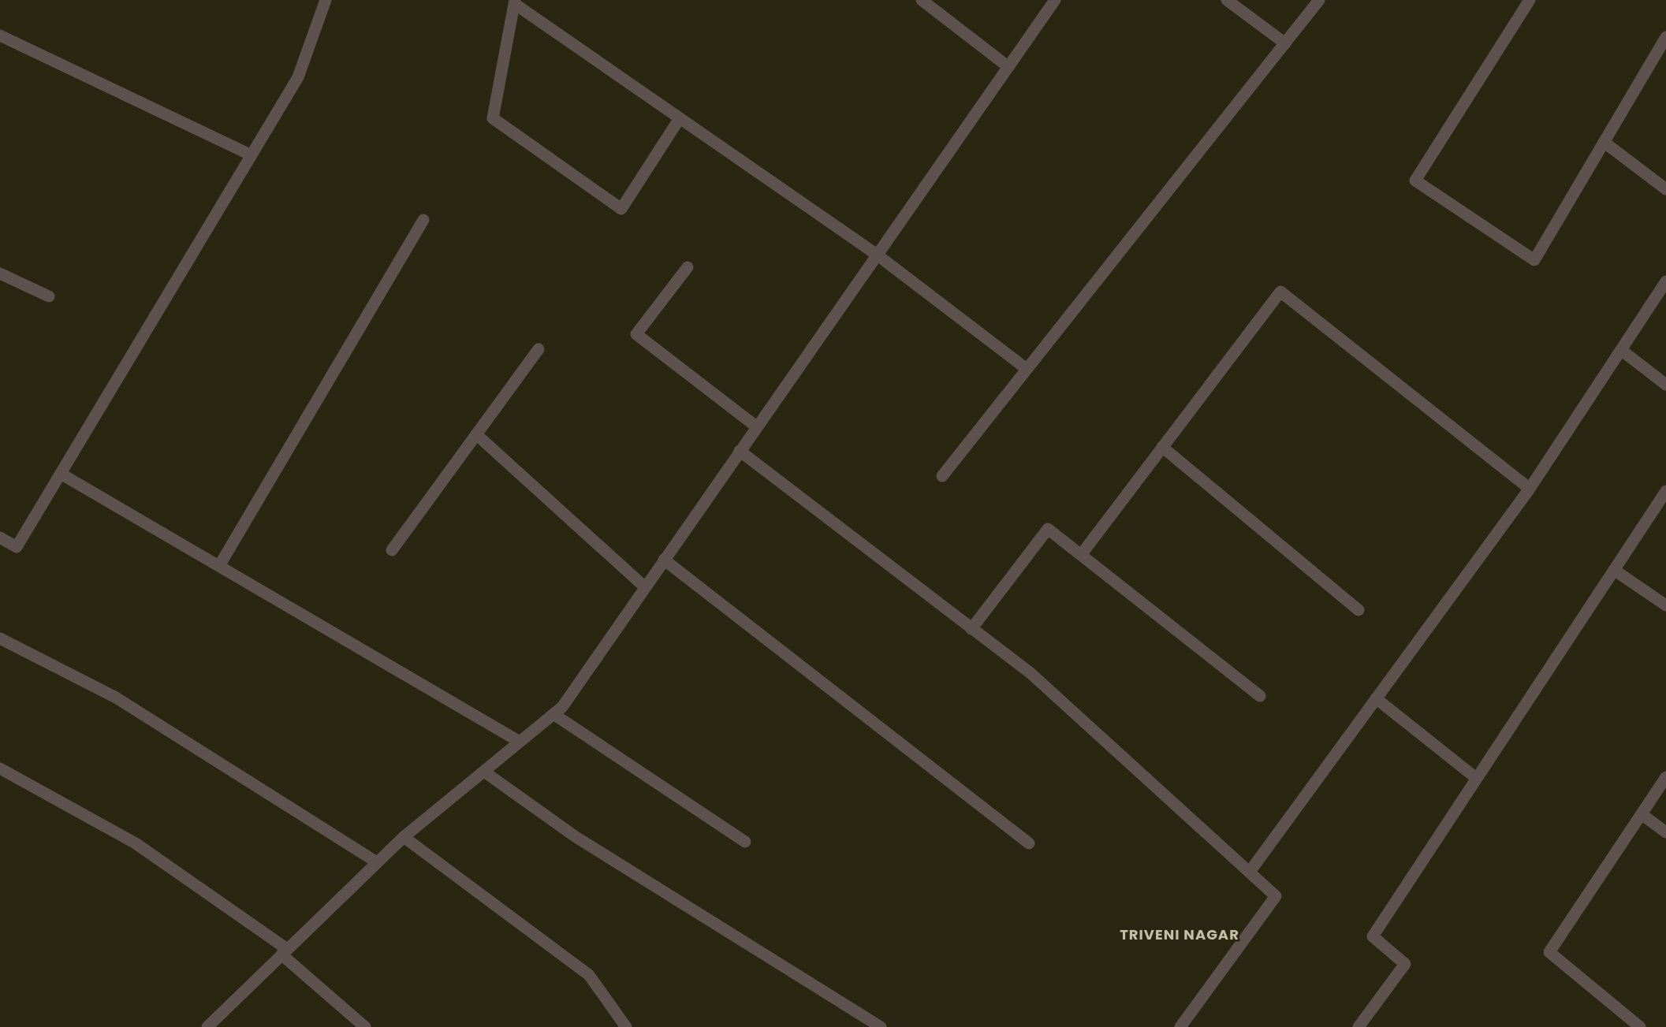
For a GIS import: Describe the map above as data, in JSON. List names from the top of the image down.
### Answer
{
  "districts": ["TRIVENI NAGAR"]
}
